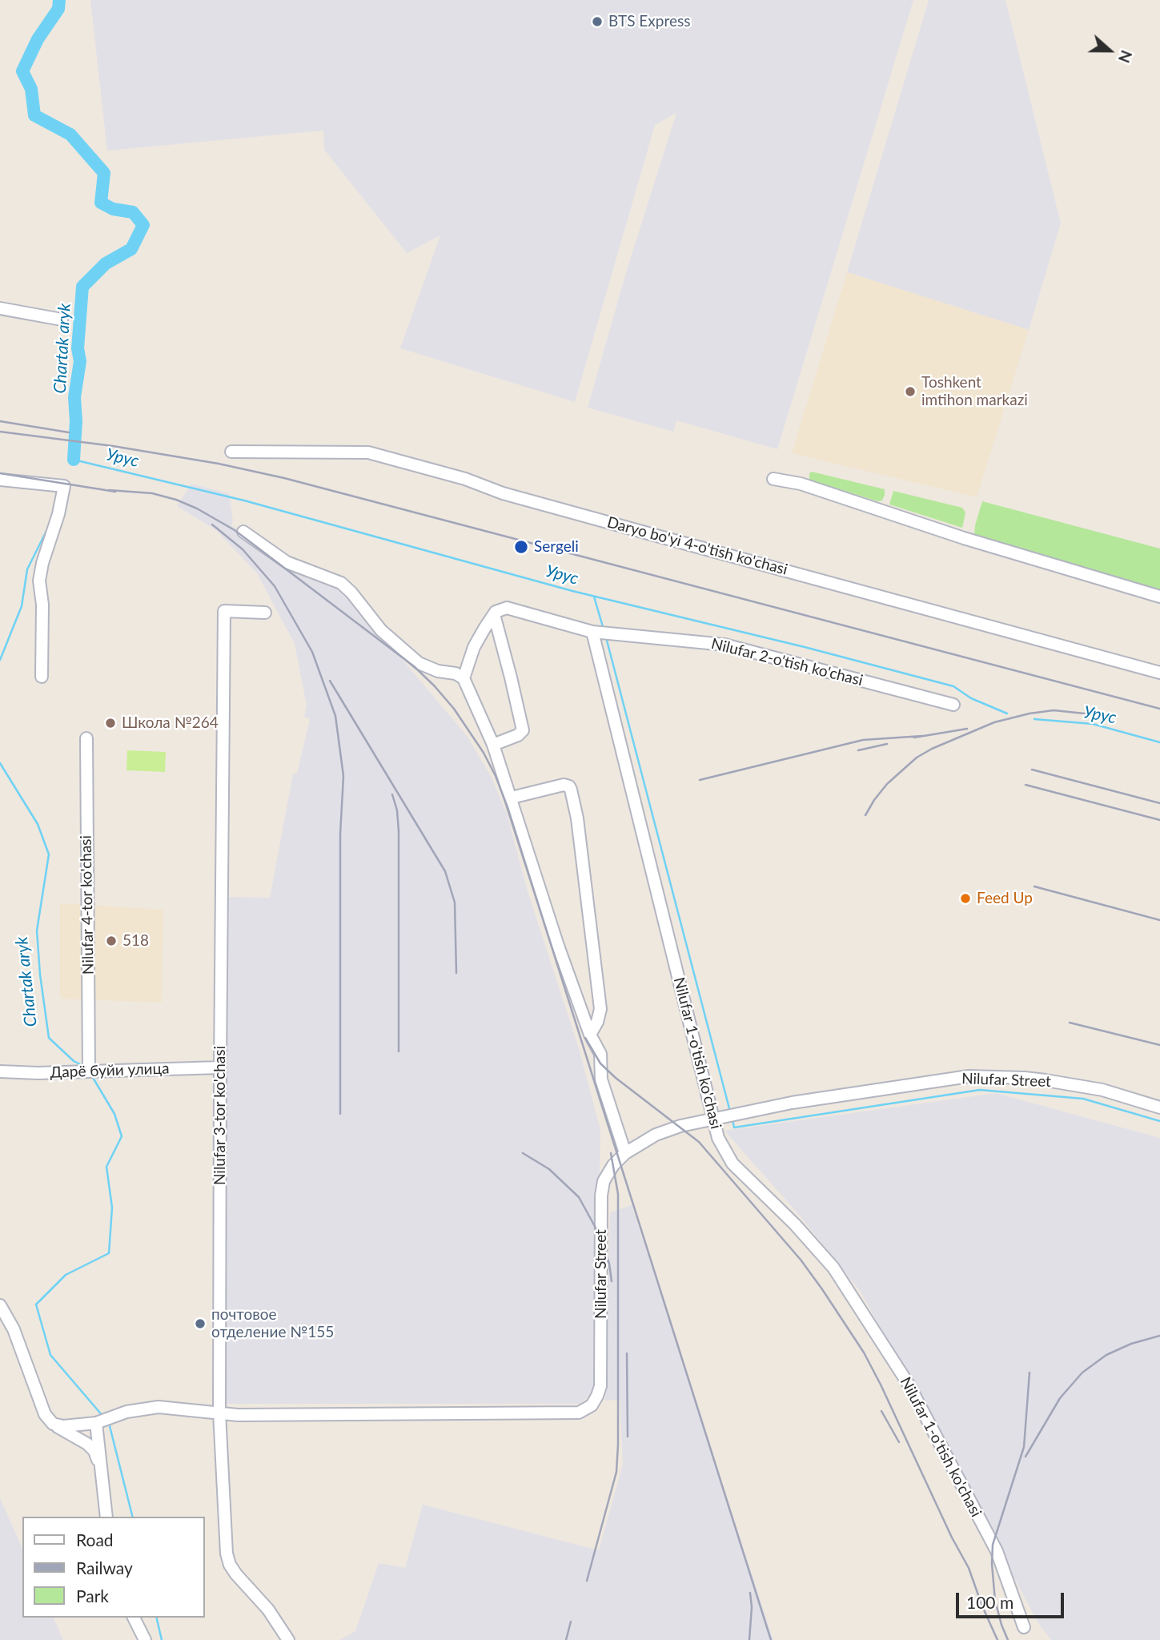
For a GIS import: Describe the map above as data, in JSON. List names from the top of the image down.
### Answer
{
  "streets": {
    "street": [
      "Daryo bo'yi 4-o'tish ko'chasi",
      "Nilufar 2-o'tish ko'chasi",
      "Nilufar 4-tor ko'chasi",
      "Nilufar 1-o'tish ko'chasi",
      "Дарё буйи улица",
      "Nilufar Street",
      "Nilufar 3-tor ko'chasi"
    ]
  },
  "crossings": [
    ["Nilufar 2-o'tish ko'chasi", "Nilufar 1-o'tish ko'chasi"],
    ["Nilufar 4-tor ko'chasi", "Дарё буйи улица"],
    ["Nilufar 1-o'tish ko'chasi", "Nilufar Street"],
    ["Дарё буйи улица", "Nilufar 3-tor ko'chasi"],
    ["Nilufar Street", "Nilufar 3-tor ko'chasi"]
  ],
  "water": ["Chartak aryk", "Урус"],
  "places": [
    "BTS Express",
    "Toshkent imtihon markazi",
    "Sergeli",
    "Школа №264",
    "Feed Up",
    "518",
    "почтовое отделение №155"
  ],
  "legend": ["Road", "Railway", "Park"],
  "scale_bar": "100 m",
  "north": "right"
}
